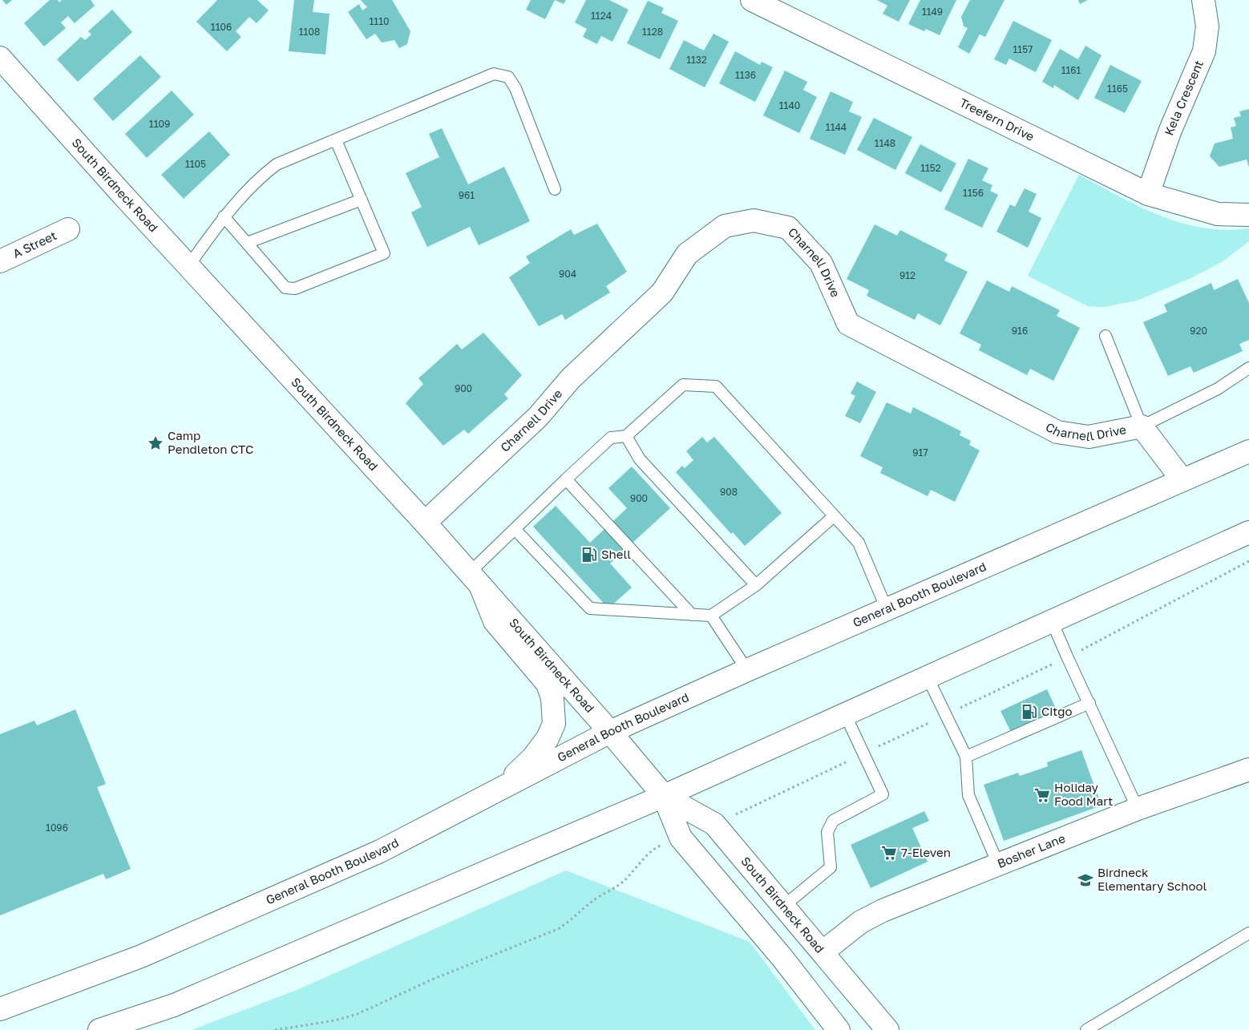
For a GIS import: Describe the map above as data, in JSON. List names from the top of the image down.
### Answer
{
  "streets": {
    "main road": [
      "Kela Crescent",
      "Treefern Drive",
      "South Birdneck Road",
      "A Street",
      "Charnell Drive",
      "General Booth Boulevard",
      "Bosher Lane"
    ]
  },
  "crossings": [
    ["Kela Crescent", "Treefern Drive"],
    ["South Birdneck Road", "Charnell Drive"],
    ["South Birdneck Road", "General Booth Boulevard"],
    ["South Birdneck Road", "Bosher Lane"],
    ["Charnell Drive", "General Booth Boulevard"]
  ],
  "places": {
    "place": ["Camp Pendleton CTC"],
    "fuel station": ["Shell", "Citgo"],
    "supermarket": ["Holiday Food Mart", "7-Eleven"],
    "school or university": ["Birdneck Elementary School"]
  },
  "house_numbers": [
    "1149",
    "1124",
    "1110",
    "1106",
    "1108",
    "1128",
    "1157",
    "1132",
    "1161",
    "1136",
    "1165",
    "1140",
    "1109",
    "1144",
    "1148",
    "1105",
    "1152",
    "1156",
    "961",
    "904",
    "912",
    "916",
    "920",
    "900",
    "917",
    "908",
    "900",
    "1096"
  ]
}
